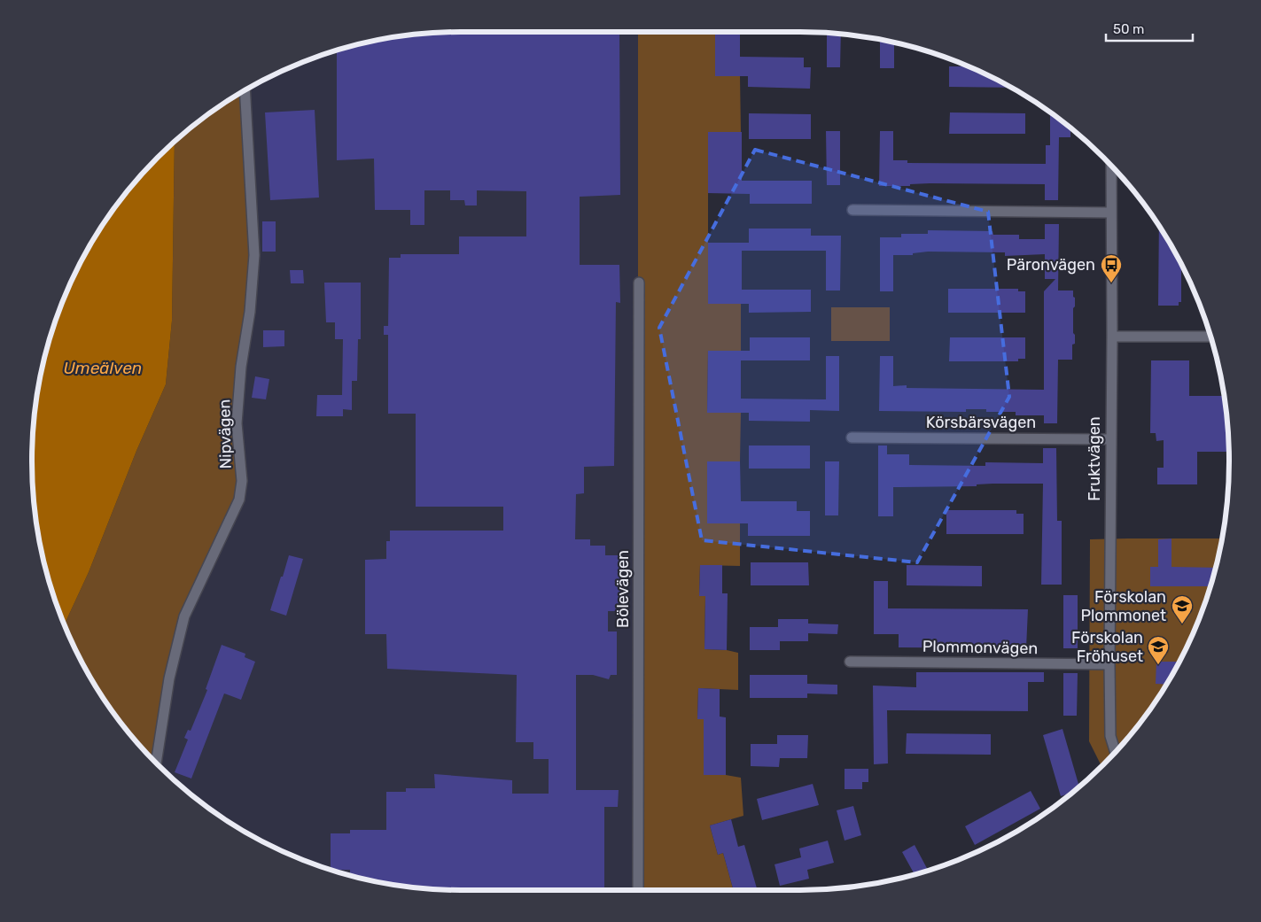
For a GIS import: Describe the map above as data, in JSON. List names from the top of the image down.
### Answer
{
  "streets": {
    "street": [
      "Körsbärsvägen",
      "Nipvägen",
      "Fruktvägen",
      "Bölevägen",
      "Plommonvägen"
    ]
  },
  "crossings": [
    ["Körsbärsvägen", "Fruktvägen"],
    ["Fruktvägen", "Plommonvägen"]
  ],
  "water": ["Umeälven"],
  "places": {
    "bus stop": ["Päronvägen"],
    "school or university": ["Förskolan Plommonet", "Förskolan Fröhuset"]
  },
  "scale_bar": "50 m"
}
